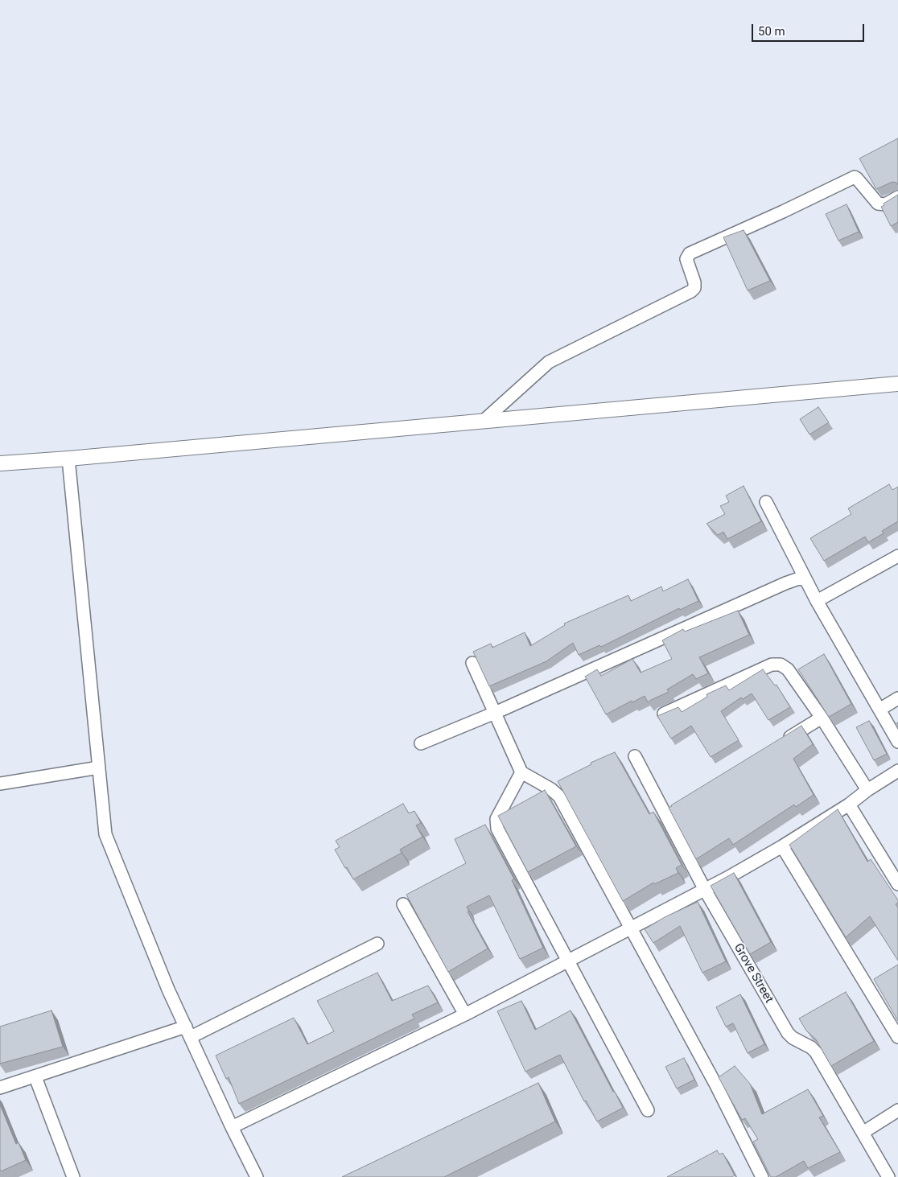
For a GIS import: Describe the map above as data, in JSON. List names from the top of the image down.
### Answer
{
  "streets": {
    "street": ["Grove Street"]
  },
  "scale_bar": "50 m"
}
